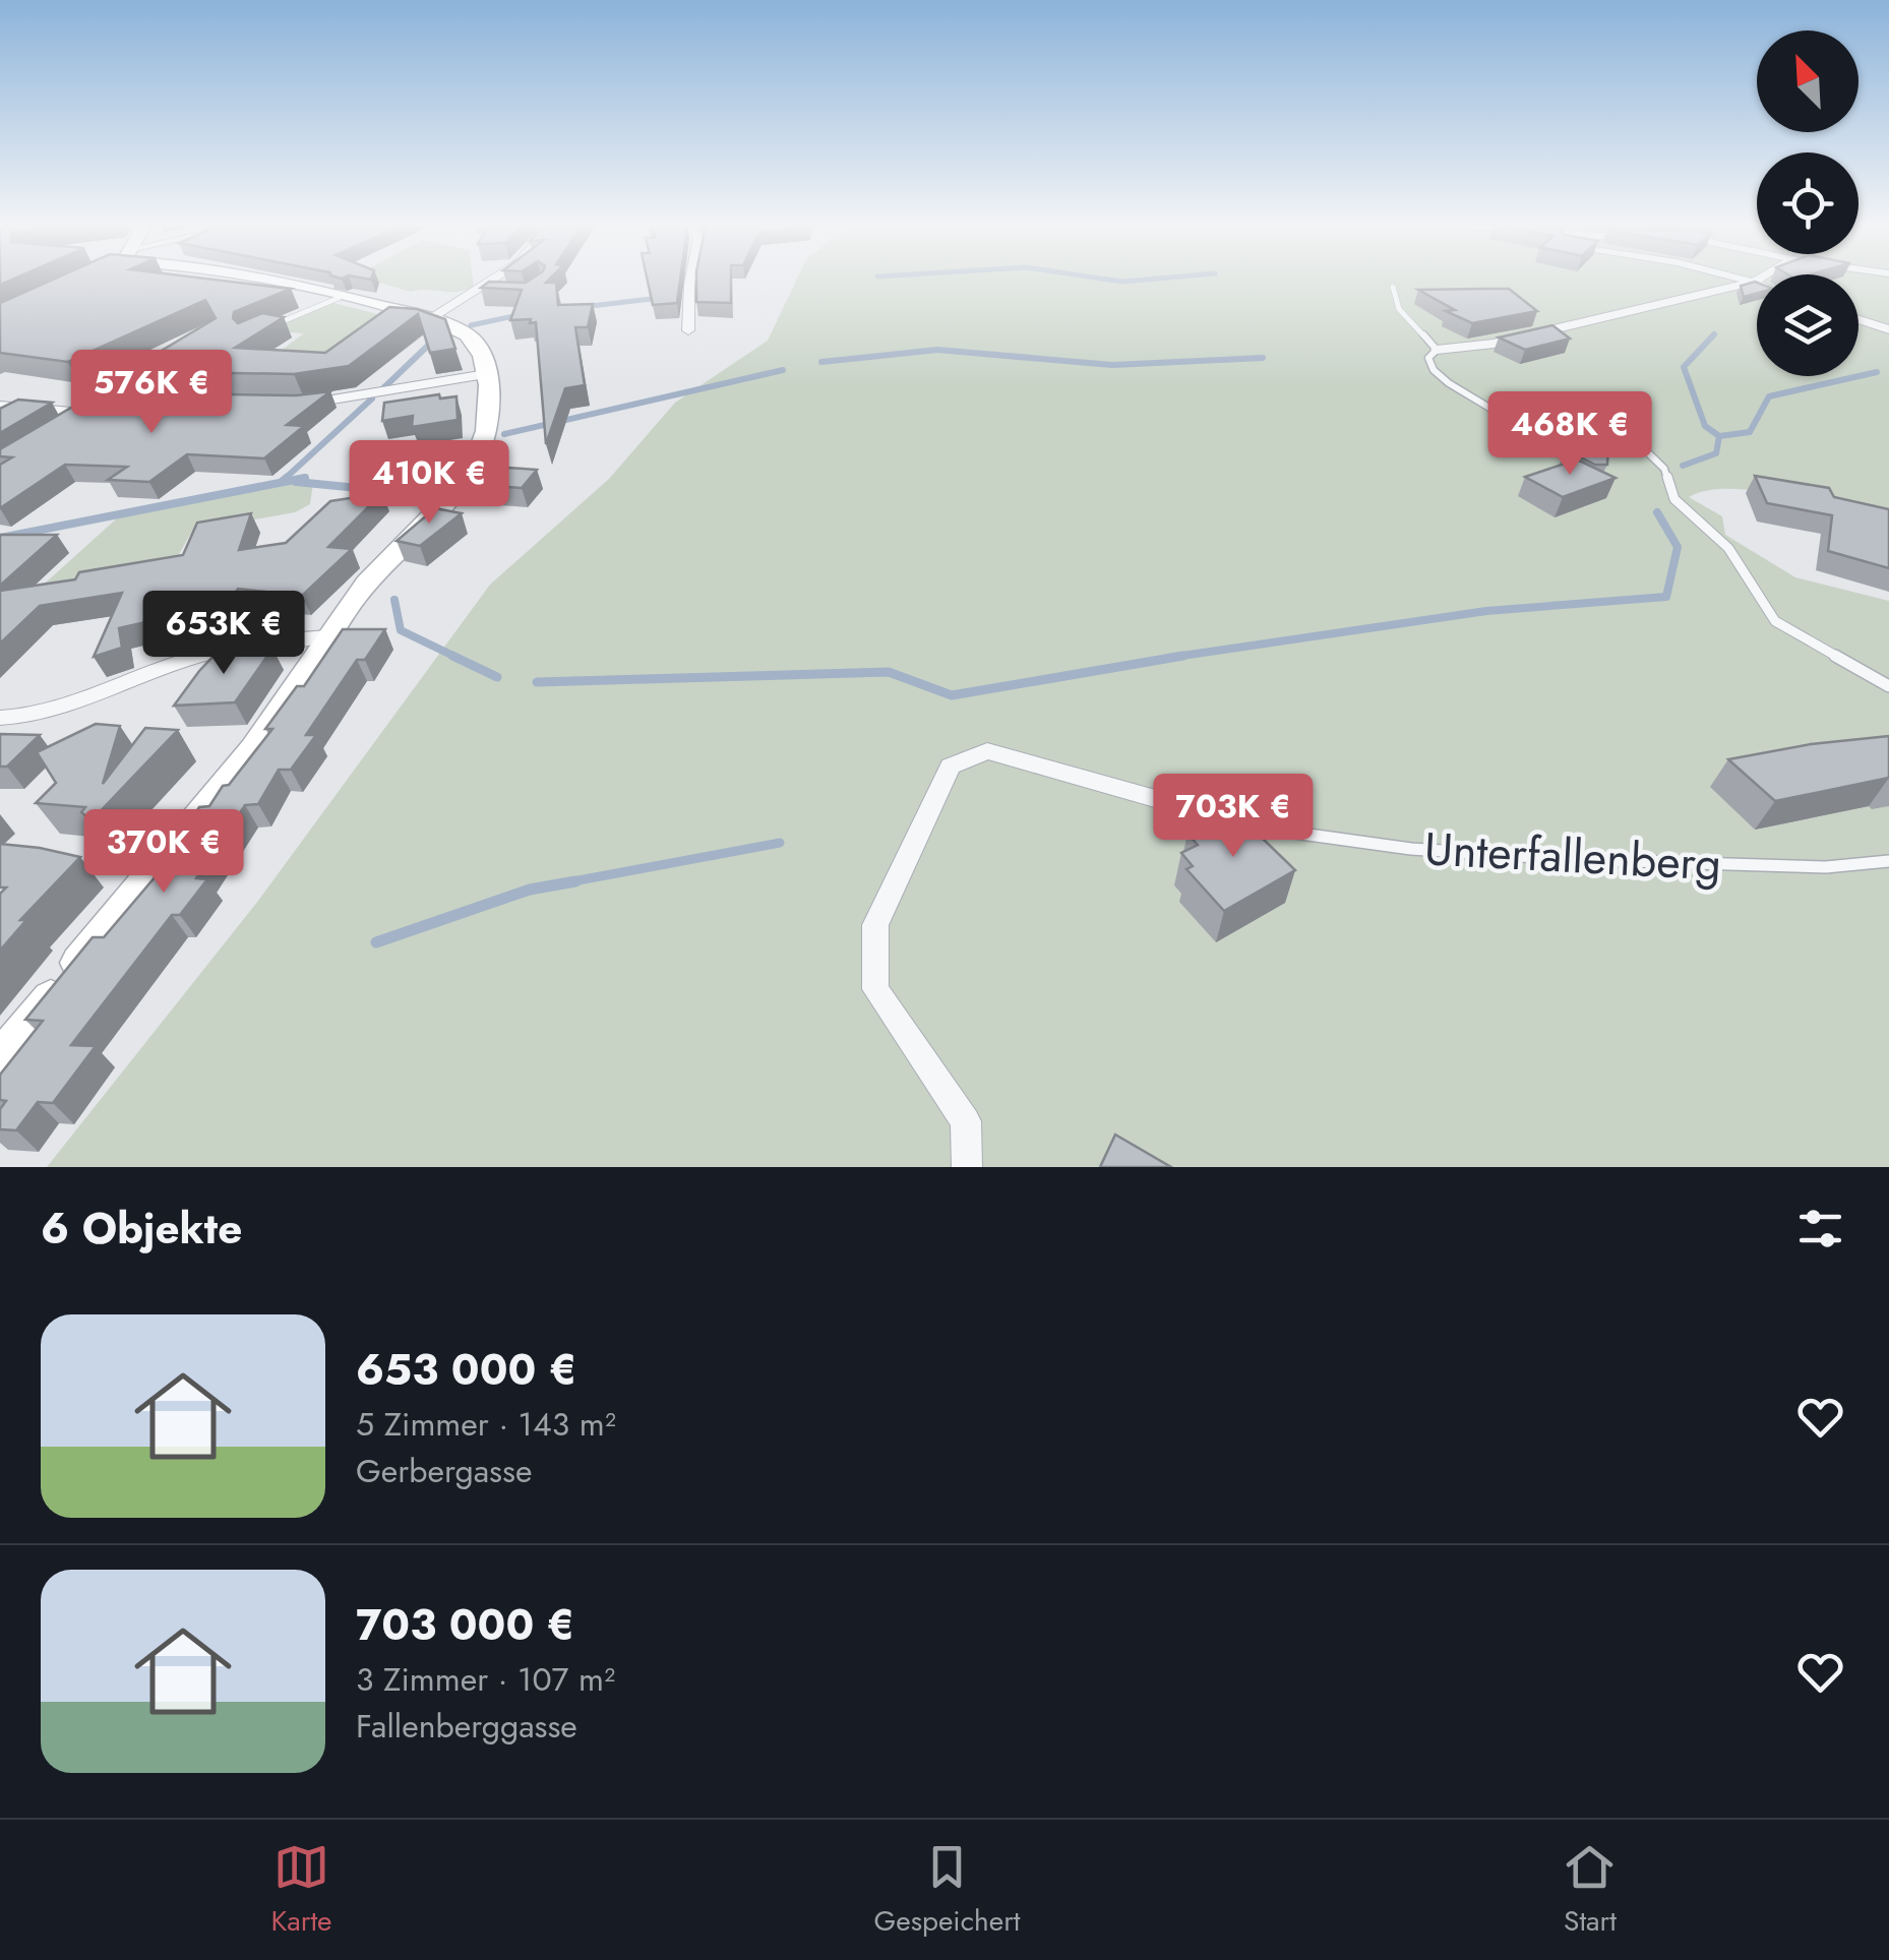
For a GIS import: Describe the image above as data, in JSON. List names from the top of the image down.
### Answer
{
  "streets": {
    "lane": ["Unterfallenberg"]
  },
  "north": "top left",
  "page": {
    "price": [
      "576K €",
      "468K €",
      "410K €",
      "653K €",
      "703K €",
      "370K €"
    ],
    "heading": "6 Objekte",
    "list": [
      {
        "name": "653 000 €",
        "note": "5 Zimmer · 143 m² · Gerbergasse"
      },
      {
        "name": "703 000 €",
        "note": "3 Zimmer · 107 m² · Fallenberggasse"
      }
    ],
    "tabs": ["Karte", "Gespeichert", "Start"]
  }
}
